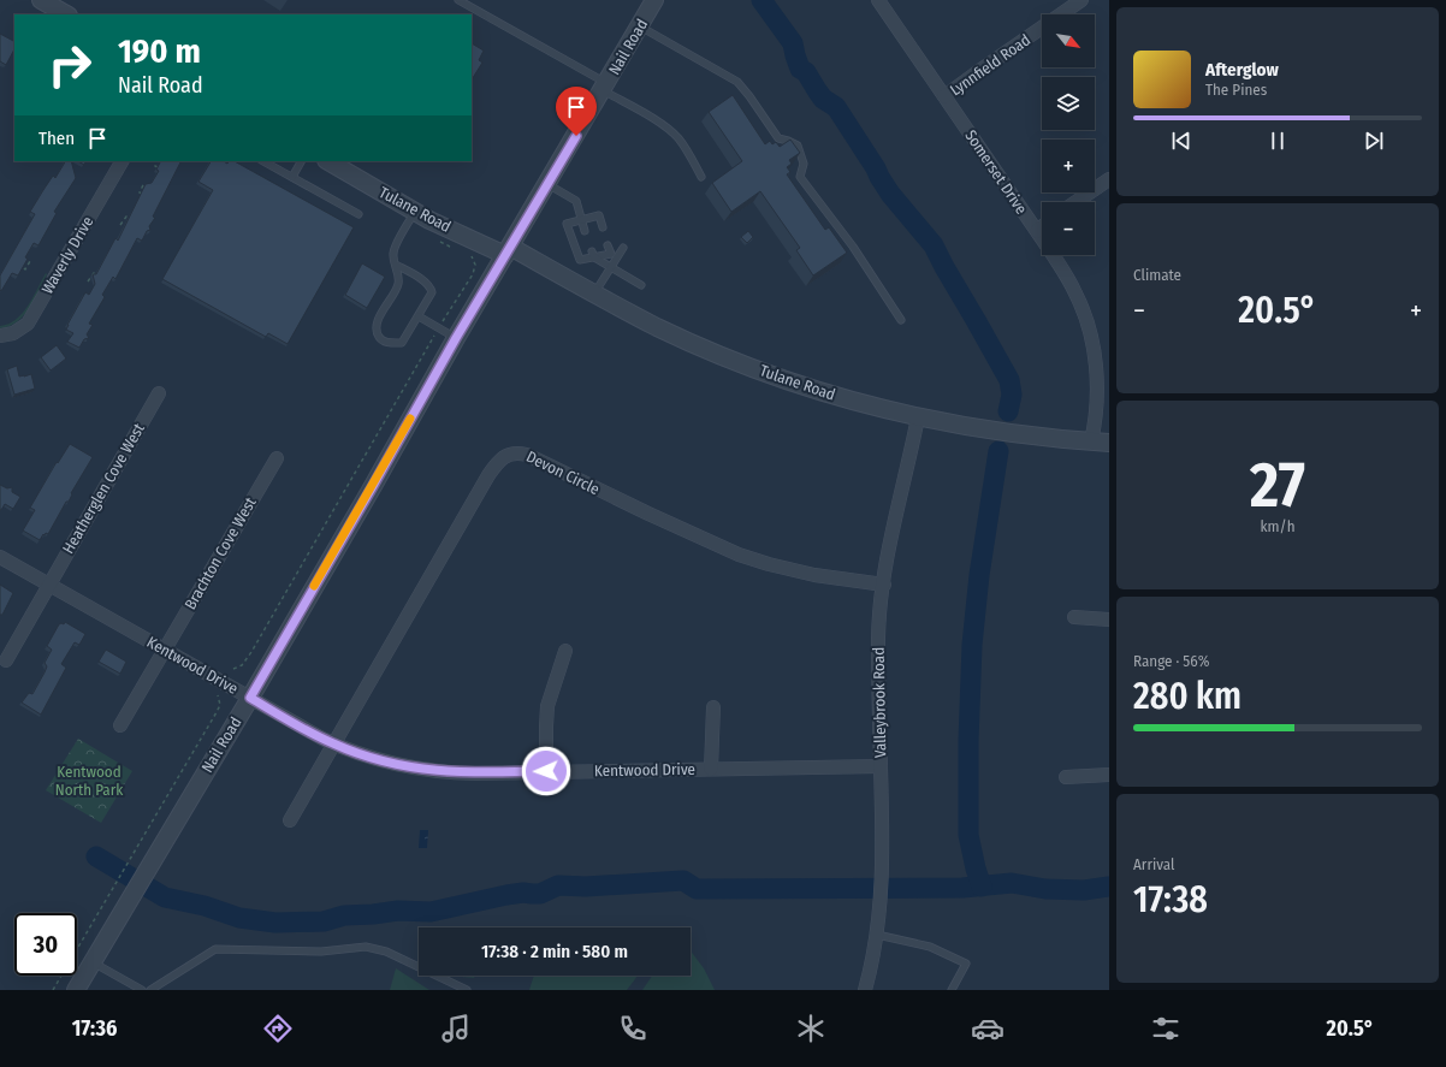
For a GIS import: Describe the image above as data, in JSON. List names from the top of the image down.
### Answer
{
  "streets": {
    "street": [
      "Nail Road",
      "Lynnfield Road",
      "Somerset Drive",
      "Tulane Road",
      "Waverly Drive",
      "Devon Circle",
      "Heatherglen Cove West",
      "Brachton Cove West",
      "Kentwood Drive",
      "Valleybrook Road"
    ]
  },
  "crossings": [
    ["Nail Road", "Tulane Road"],
    ["Nail Road", "Kentwood Drive"],
    ["Lynnfield Road", "Somerset Drive"],
    ["Somerset Drive", "Tulane Road"],
    ["Tulane Road", "Valleybrook Road"],
    ["Devon Circle", "Kentwood Drive"],
    ["Devon Circle", "Valleybrook Road"],
    ["Heatherglen Cove West", "Kentwood Drive"],
    ["Brachton Cove West", "Kentwood Drive"],
    ["Kentwood Drive", "Valleybrook Road"]
  ],
  "parks": ["Kentwood North Park"],
  "north": "bottom right",
  "page": {
    "map_buttons": ["+", "−"],
    "turn": ["190 m", "Nail Road"],
    "song": ["Afterglow", "The Pines"],
    "then": "Then",
    "tile": [
      "Climate",
      ["27", "km/h"],
      ["Range · 56%", "280 km"],
      ["Arrival", "17:38"]
    ],
    "heat": ["−", "20.5°", "+"],
    "limit": "30",
    "trip": "17:38 · 2 min · 580 m",
    "tabs": ["17:36", "20.5°"]
  }
}
